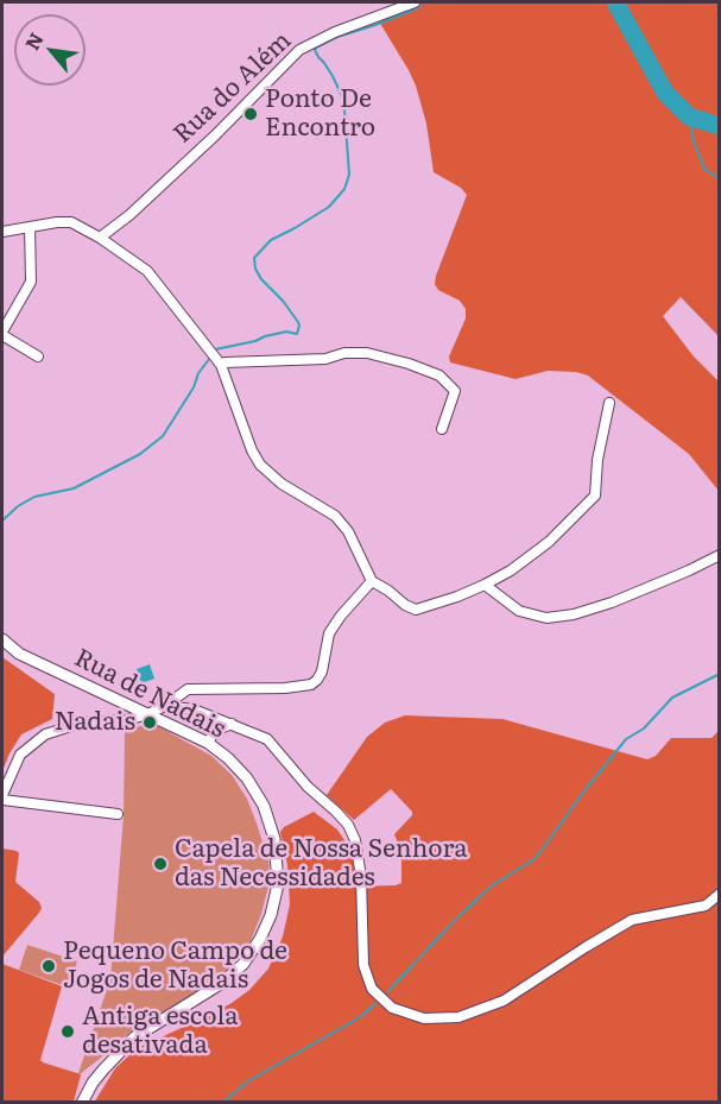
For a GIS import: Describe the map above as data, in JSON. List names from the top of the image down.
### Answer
{
  "streets": {
    "street": ["Rua do Além", "Rua de Nadais"]
  },
  "places": [
    "Ponto De Encontro",
    "Nadais",
    "Capela de Nossa Senhora das Necessidades",
    "Pequeno Campo de Jogos de Nadais",
    "Antiga escola desativada"
  ],
  "north": "top left"
}
